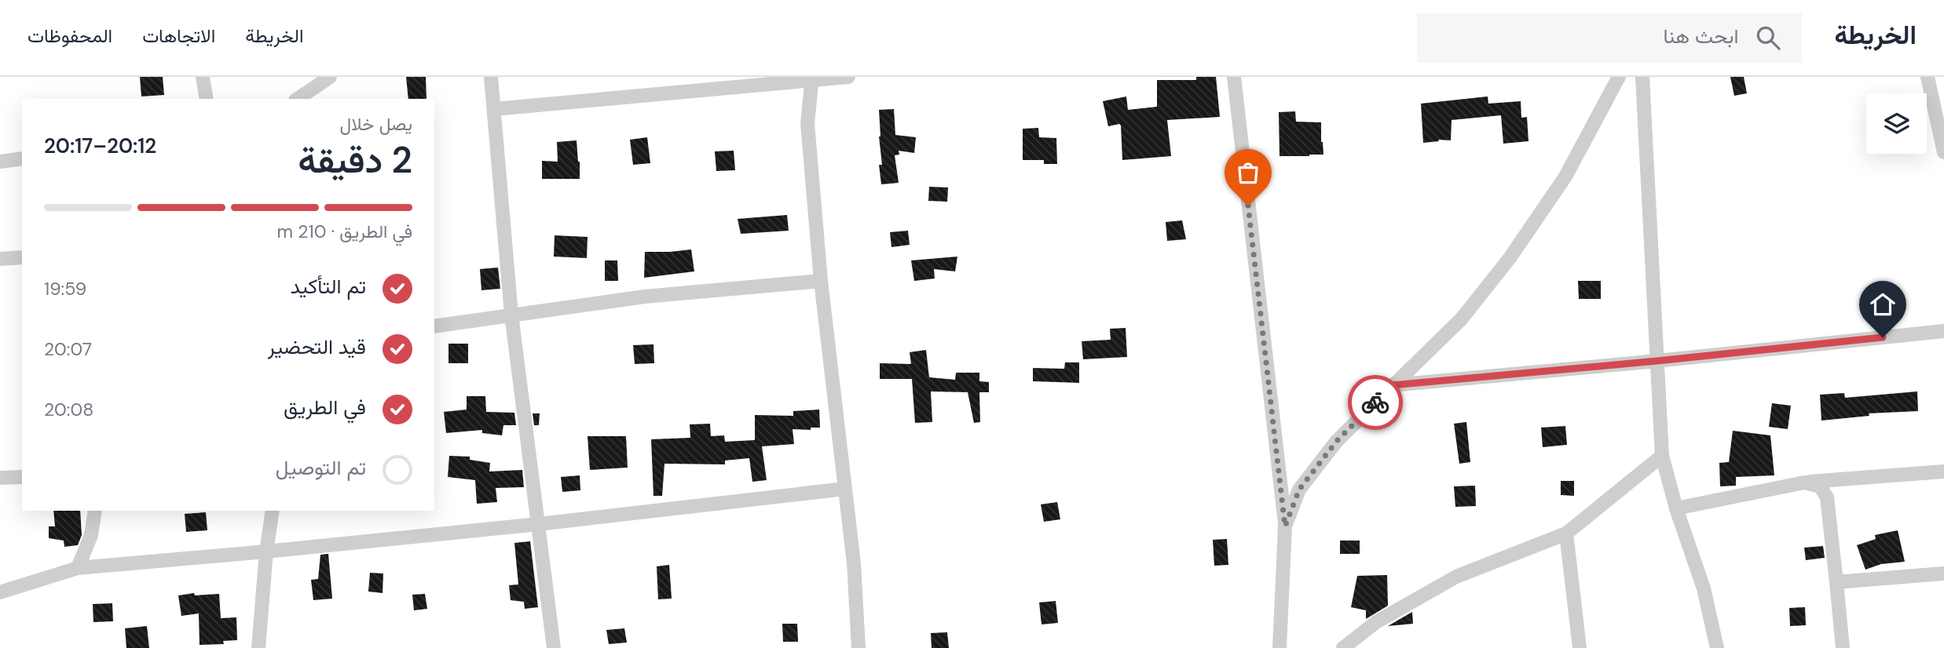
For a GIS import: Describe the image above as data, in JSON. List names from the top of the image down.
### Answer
{
  "page": {
    "header": "الخريطة",
    "search": "ابحث هنا",
    "nav": ["الخريطة", "الاتجاهات", "المحفوظات"],
    "heading": ["2 دقيقة", "يصل خلال", "20:12–20:17"],
    "bar": "في الطريق · 210 m",
    "list": [
      ["تم التأكيد", "19:59"],
      ["قيد التحضير", "20:07"],
      ["في الطريق", "20:08"],
      "تم التوصيل"
    ]
  }
}
